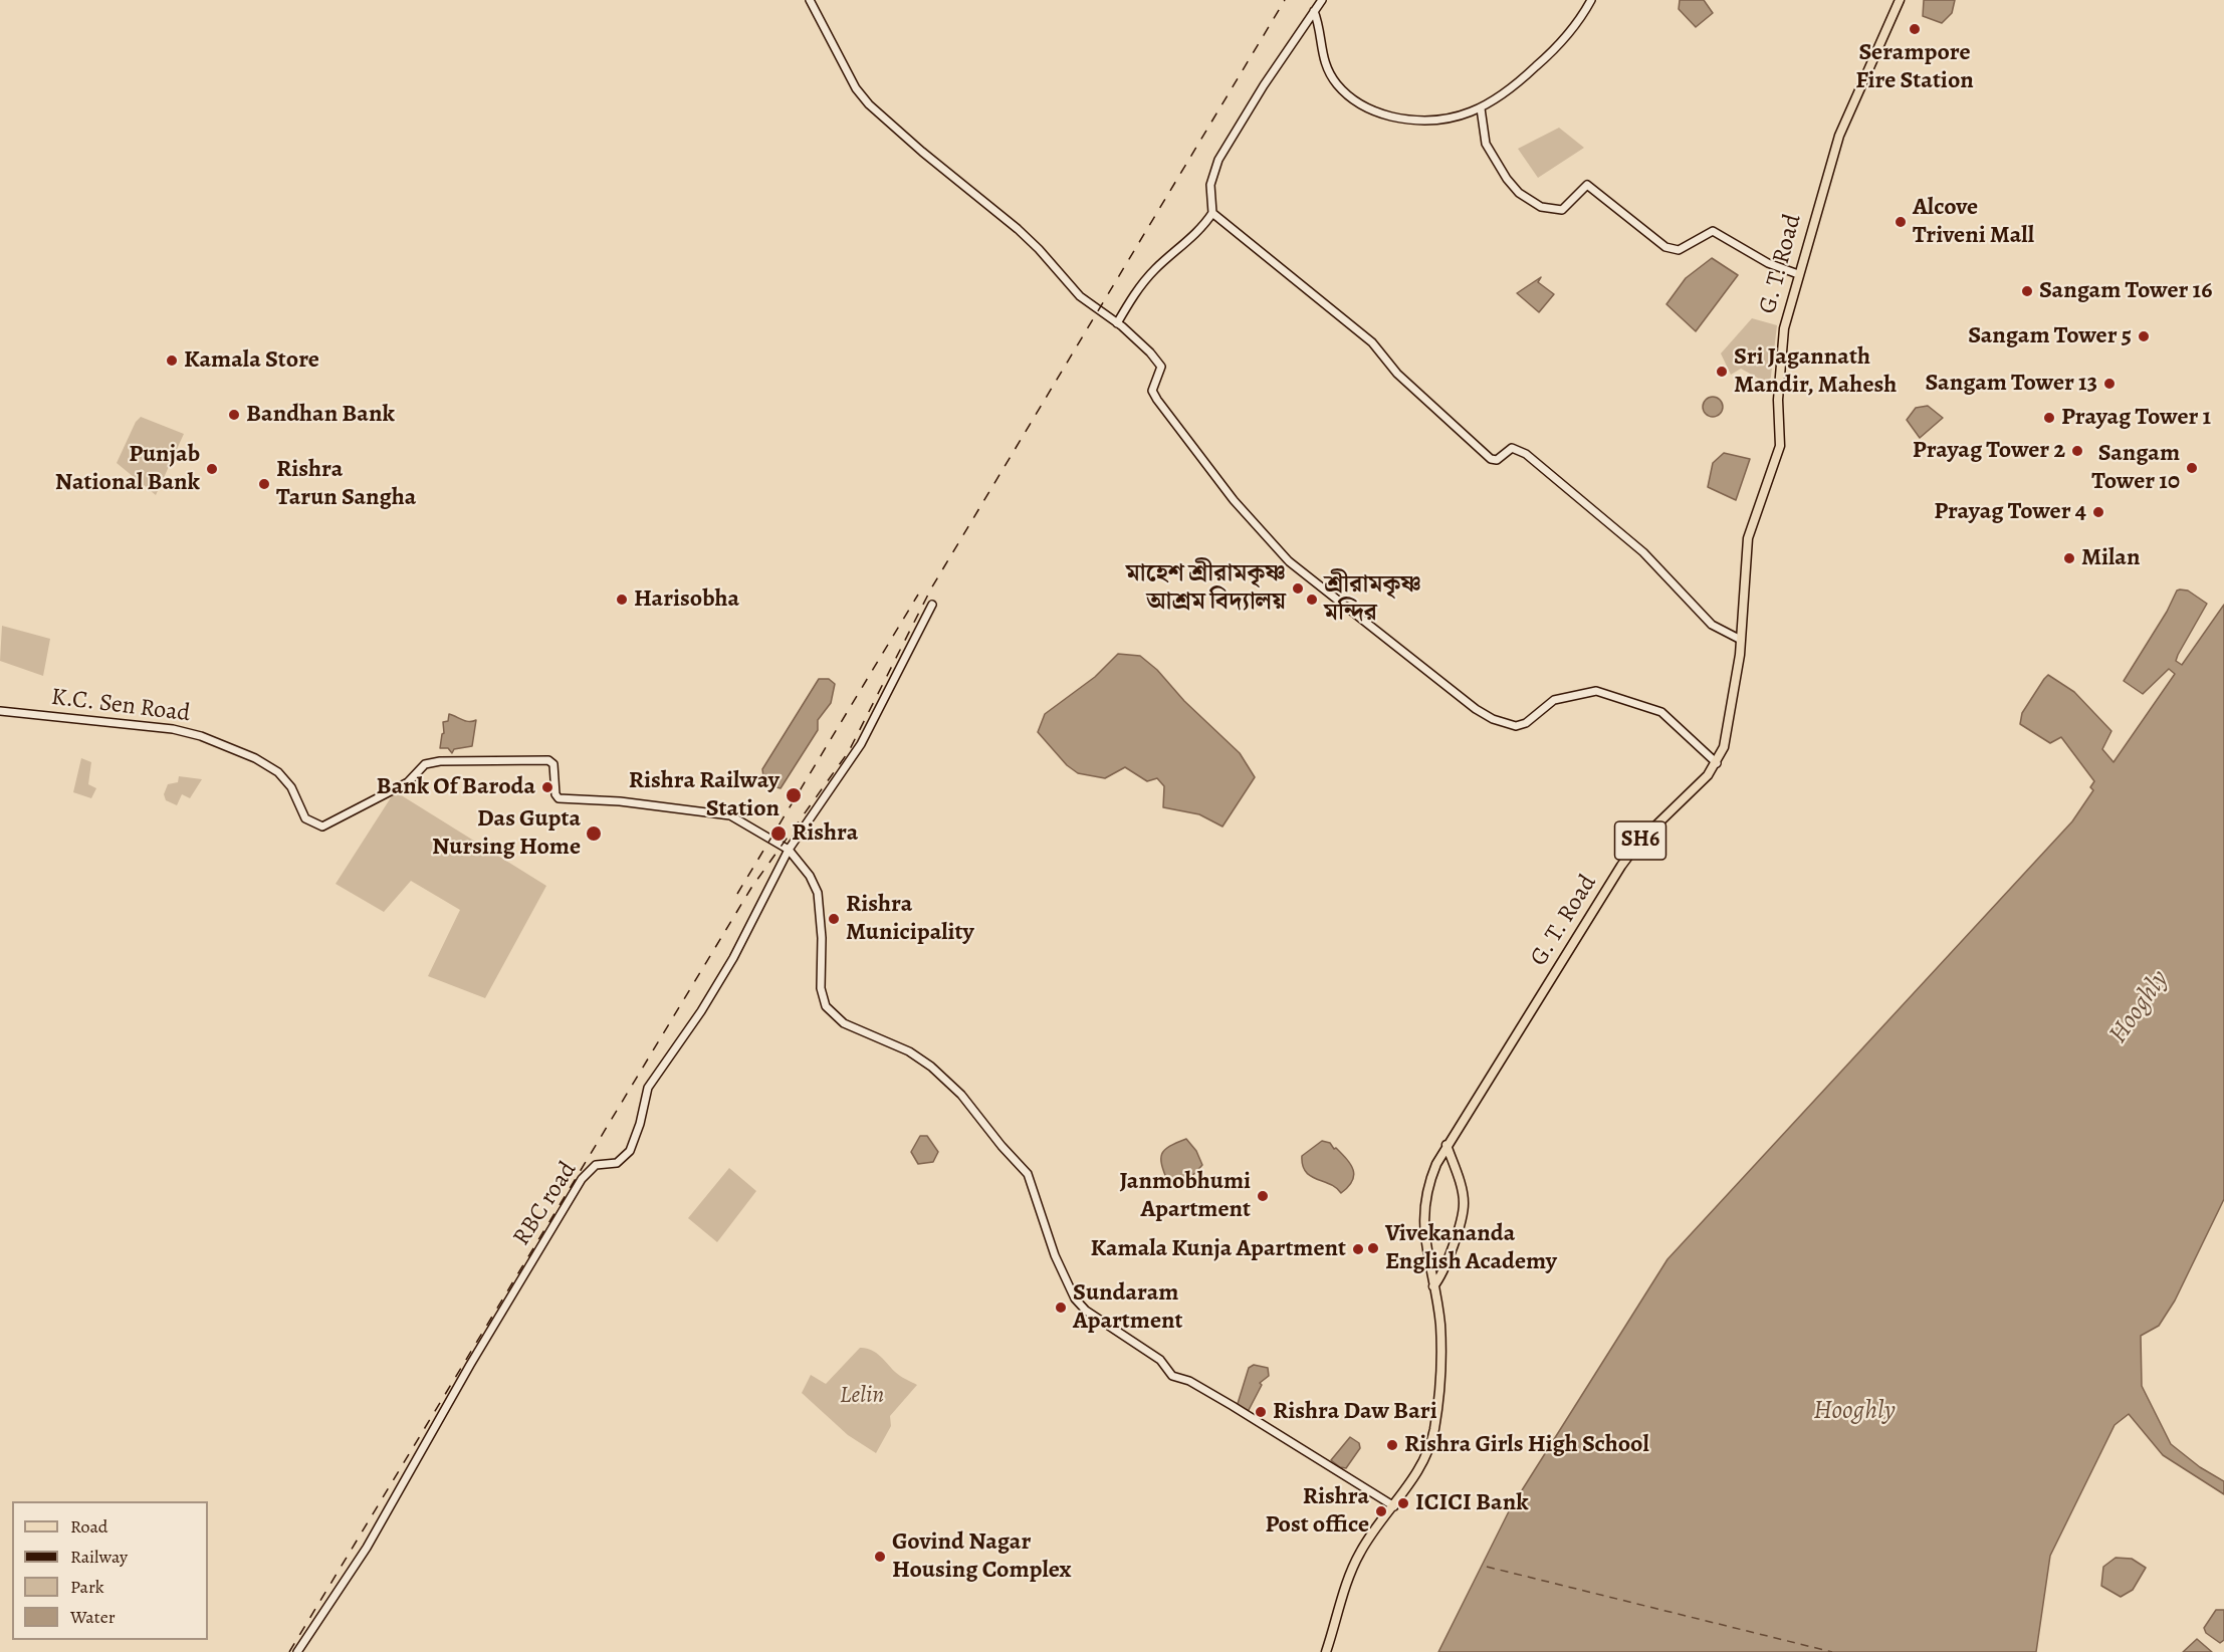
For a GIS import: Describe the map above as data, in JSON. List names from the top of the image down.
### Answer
{
  "streets": {
    "main road": ["G. T. Road", "SH6"],
    "street": ["K.C. Sen Road", "RBC road"]
  },
  "crossings": [
    ["K.C. Sen Road", "RBC road"]
  ],
  "water": ["Hooghly"],
  "parks": ["Lelin"],
  "places": [
    "Serampore Fire Station",
    "Alcove Triveni Mall",
    "Sangam Tower 16",
    "Sangam Tower 5",
    "Kamala Store",
    "Sri Jagannath Mandir, Mahesh",
    "Sangam Tower 13",
    "Bandhan Bank",
    "Prayag Tower 1",
    "Prayag Tower 2",
    "Sangam Tower 10",
    "Punjab National Bank",
    "Rishra Tarun Sangha",
    "Prayag Tower 4",
    "Milan",
    "মাহেশ শ্রীরামকৃষ্ণ আশ্রম বিদ্যালয়",
    "Harisobha",
    "শ্রীরামকৃষ্ণ মন্দির",
    "Bank Of Baroda",
    "Rishra Railway Station",
    "Das Gupta Nursing Home",
    "Rishra",
    "Rishra Municipality",
    "Janmobhumi Apartment",
    "Vivekananda English Academy",
    "Kamala Kunja Apartment",
    "Sundaram Apartment",
    "Rishra Daw Bari",
    "Rishra Girls High School",
    "ICICI Bank",
    "Rishra Post office",
    "Govind Nagar Housing Complex"
  ],
  "legend": [
    "Road",
    "Railway",
    "Park",
    "Water"
  ]
}
